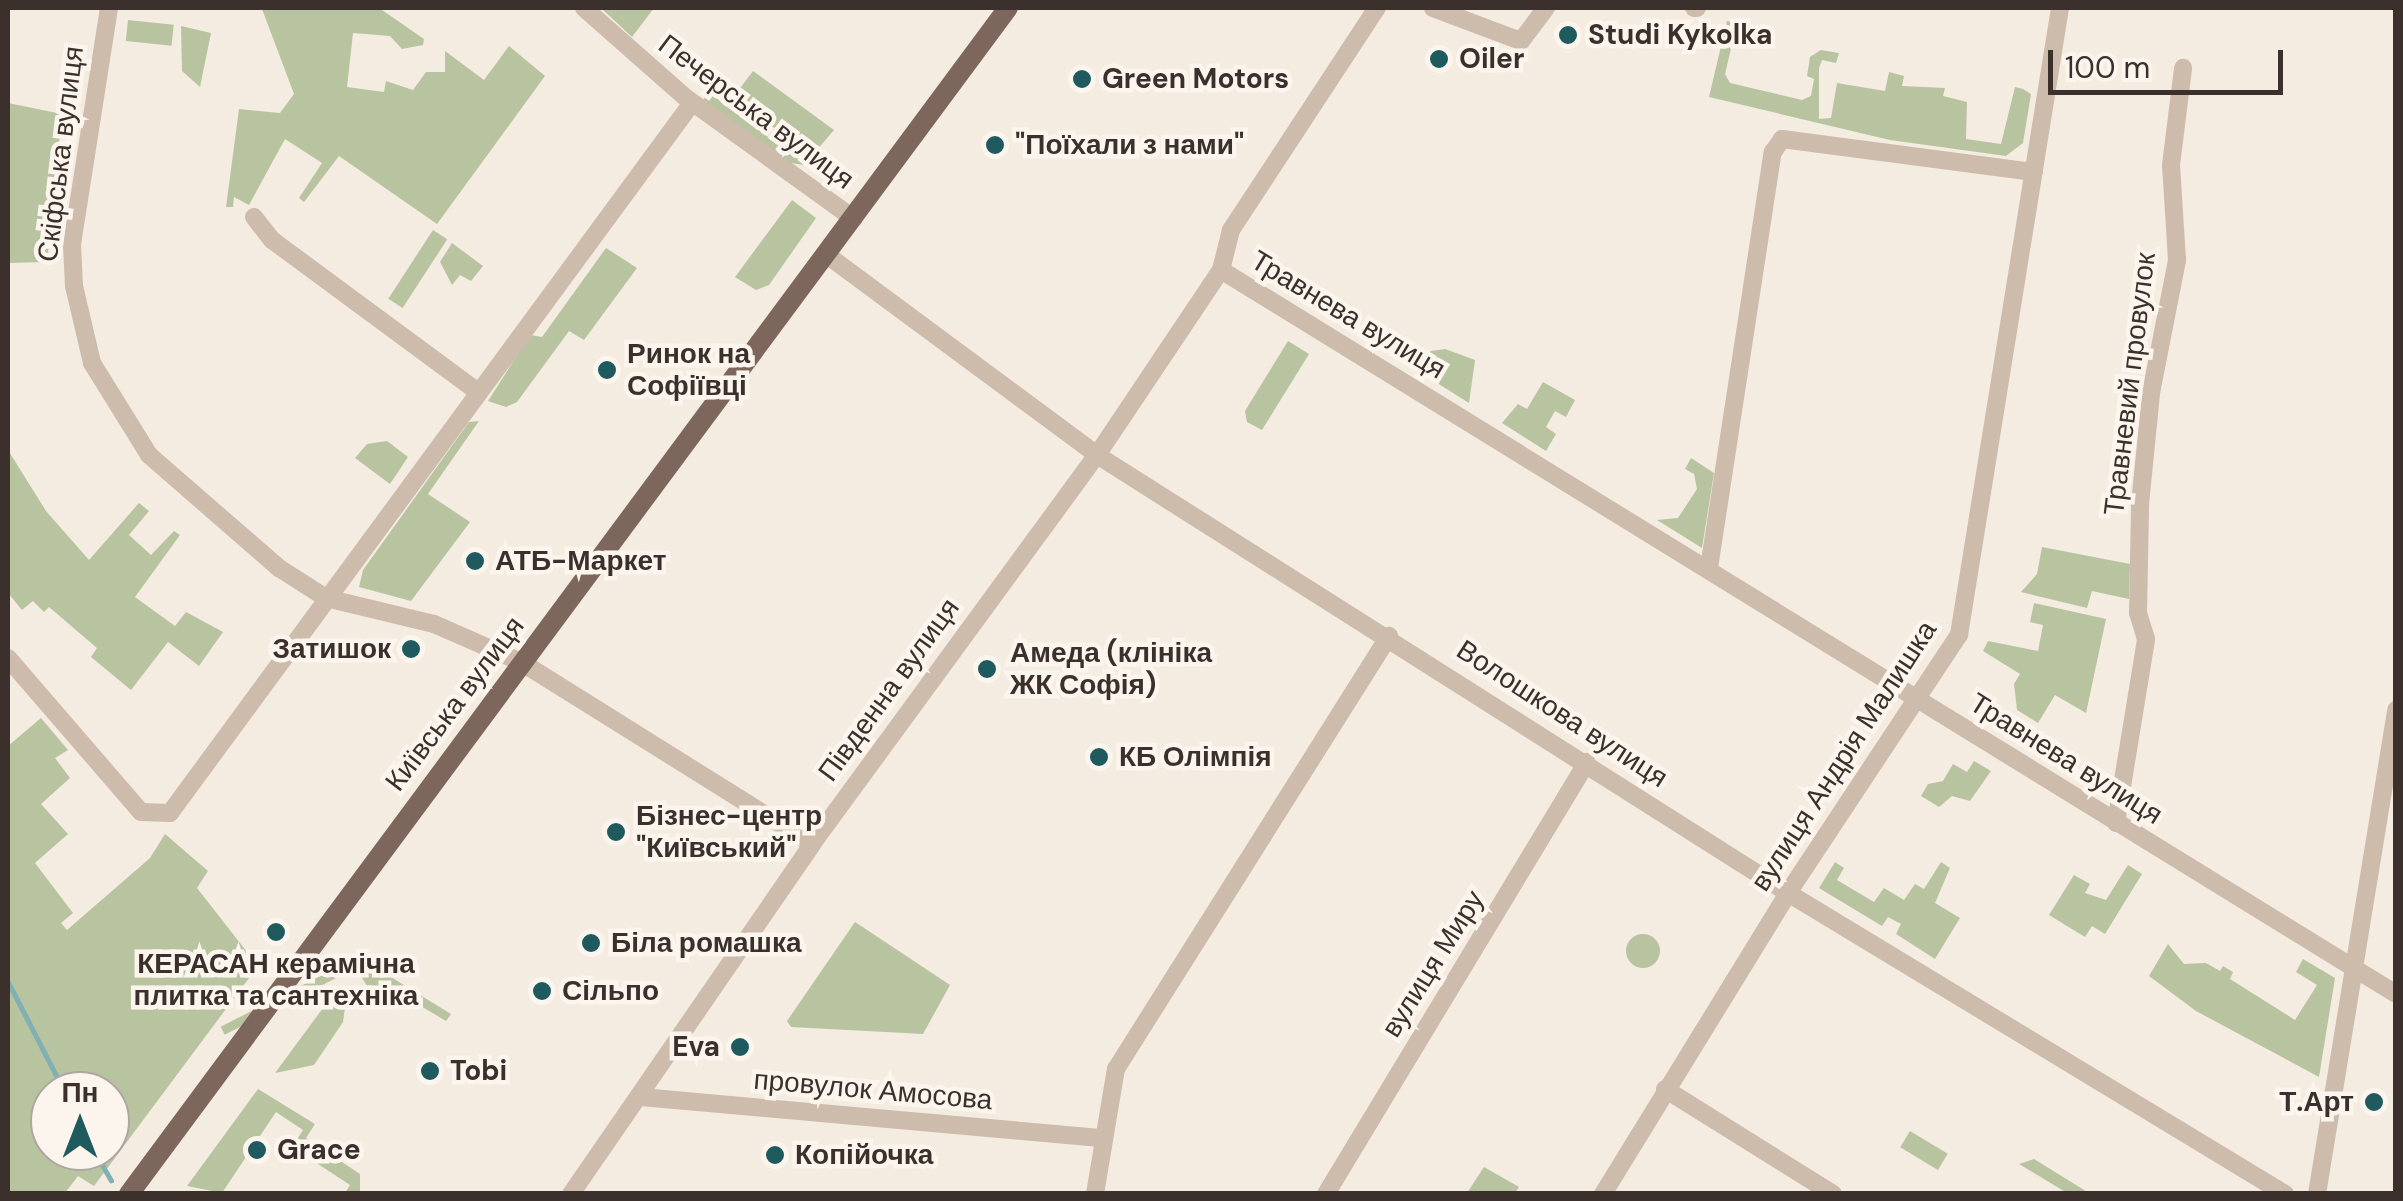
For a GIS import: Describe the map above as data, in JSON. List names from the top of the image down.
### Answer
{
  "streets": {
    "main road": ["Київська вулиця"],
    "street": [
      "Печерська вулиця",
      "Скіфська вулиця",
      "Травнева вулиця",
      "Травневий провулок",
      "Південна вулиця",
      "Волошкова вулиця",
      "вулиця Андрія Малишка",
      "вулиця Миру",
      "провулок Амосова"
    ]
  },
  "crossings": [
    ["Печерська вулиця", "Київська вулиця"],
    ["Скіфська вулиця", "Південна вулиця"],
    ["Скіфська вулиця", "Київська вулиця"],
    ["Травнева вулиця", "Травневий провулок"],
    ["Травнева вулиця", "Південна вулиця"],
    ["Травнева вулиця", "вулиця Андрія Малишка"],
    ["Південна вулиця", "Волошкова вулиця"],
    ["Південна вулиця", "провулок Амосова"],
    ["Київська вулиця", "Волошкова вулиця"],
    ["Волошкова вулиця", "вулиця Андрія Малишка"],
    ["Волошкова вулиця", "вулиця Миру"]
  ],
  "places": [
    "Studi Kykolka",
    "Oiler",
    "Green Motors",
    "\"Поїхали з нами\"",
    "Ринок на Софіївці",
    "АТБ-Маркет",
    "Затишок",
    "Амеда (клініка ЖК Софія)",
    "КБ Олімпія",
    "Бізнес-центр \"Київський\"",
    "КЕРАСАН керамічна плитка та сантехніка",
    "Біла ромашка",
    "Сільпо",
    "Eva",
    "Tobi",
    "Т.Арт",
    "Grace",
    "Копійочка"
  ],
  "scale_bar": "100 m",
  "north": "top"
}
